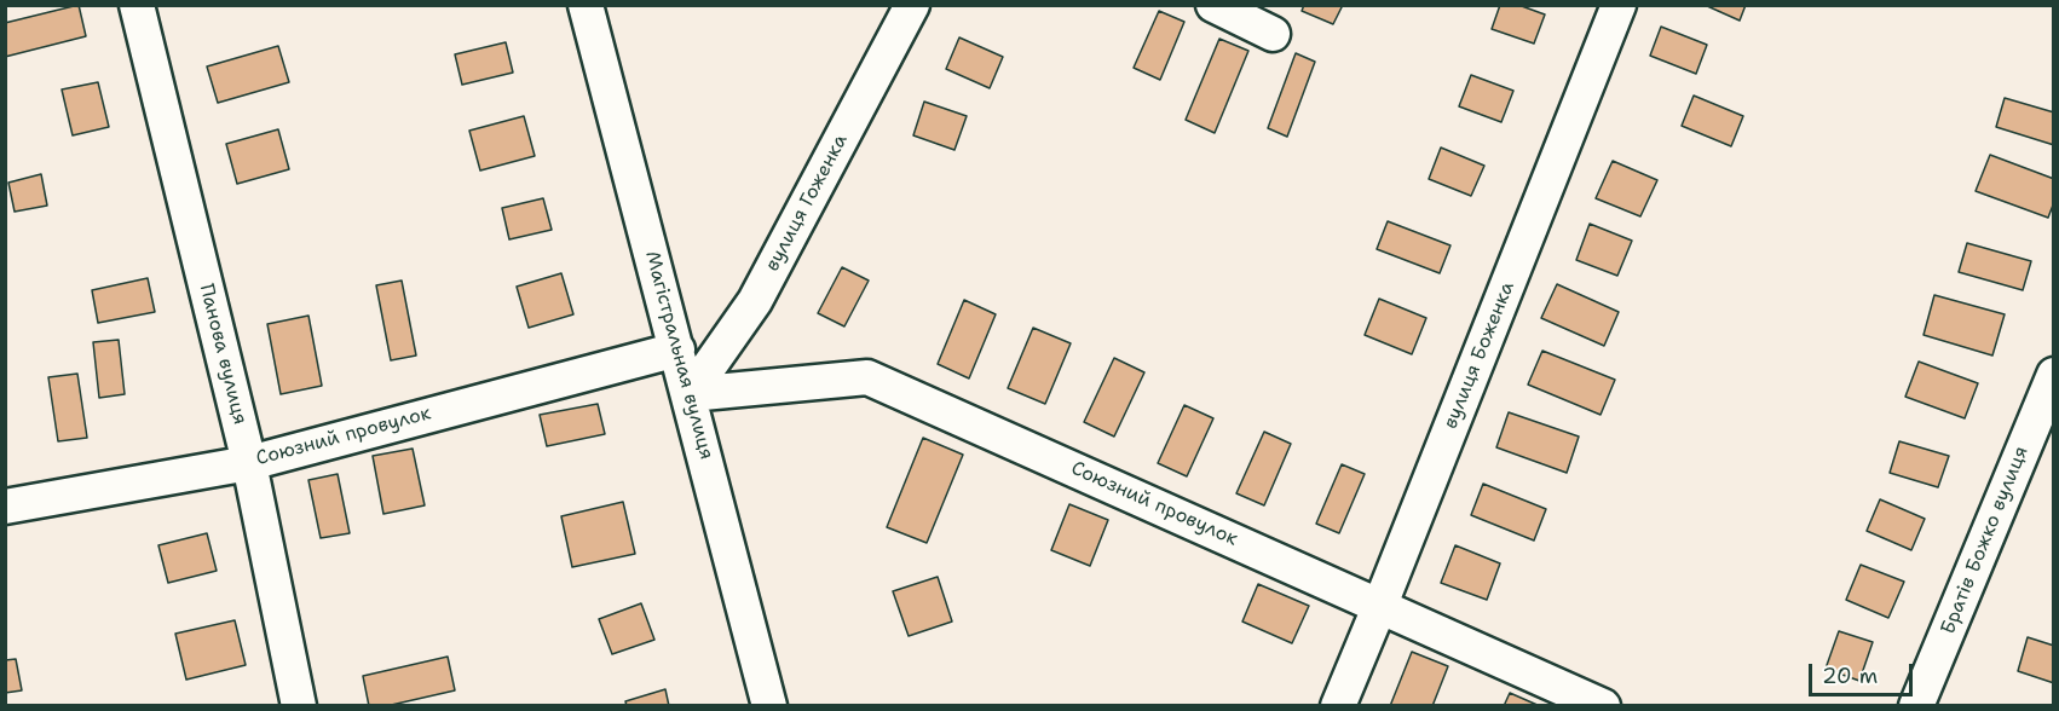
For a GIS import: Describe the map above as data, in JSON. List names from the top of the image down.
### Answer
{
  "streets": {
    "street": [
      "вулиця Гоженка",
      "Панова вулиця",
      "Магістральная вулиця",
      "вулиця Боженка",
      "Союзний провулок",
      "Братів Божко вулиця"
    ]
  },
  "crossings": [
    ["вулиця Гоженка", "Магістральная вулиця"],
    ["вулиця Гоженка", "Союзний провулок"],
    ["Панова вулиця", "Союзний провулок"],
    ["Магістральная вулиця", "Союзний провулок"],
    ["вулиця Боженка", "Союзний провулок"]
  ],
  "scale_bar": "20 m"
}
